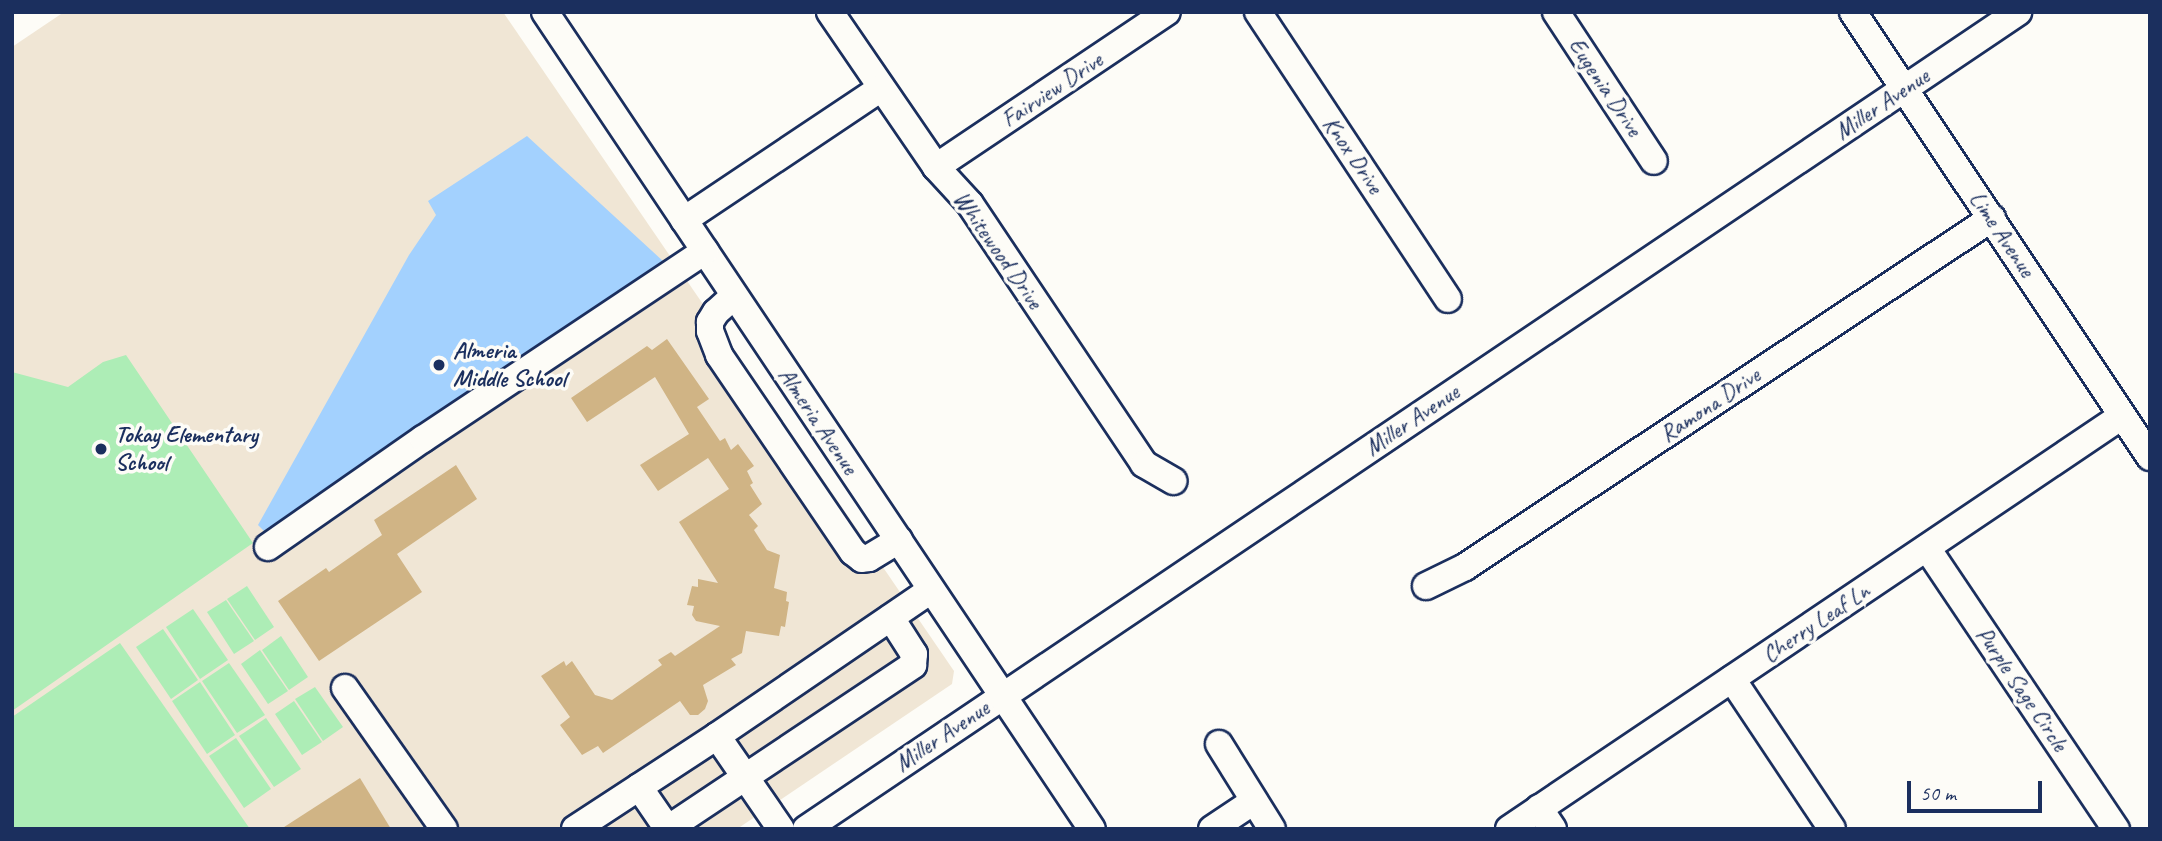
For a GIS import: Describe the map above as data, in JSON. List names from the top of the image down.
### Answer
{
  "streets": {
    "street": [
      "Eugenia Drive",
      "Fairview Drive",
      "Miller Avenue",
      "Knox Drive",
      "Lime Avenue",
      "Whitewood Drive",
      "Ramona Drive",
      "Almeria Avenue",
      "Cherry Leaf Ln",
      "Purple Sage Circle"
    ]
  },
  "crossings": [
    ["Fairview Drive", "Whitewood Drive"],
    ["Miller Avenue", "Lime Avenue"],
    ["Miller Avenue", "Almeria Avenue"],
    ["Lime Avenue", "Ramona Drive"],
    ["Lime Avenue", "Cherry Leaf Ln"],
    ["Cherry Leaf Ln", "Purple Sage Circle"]
  ],
  "places": ["Almeria Middle School", "Tokay Elementary School"],
  "scale_bar": "50 m"
}
